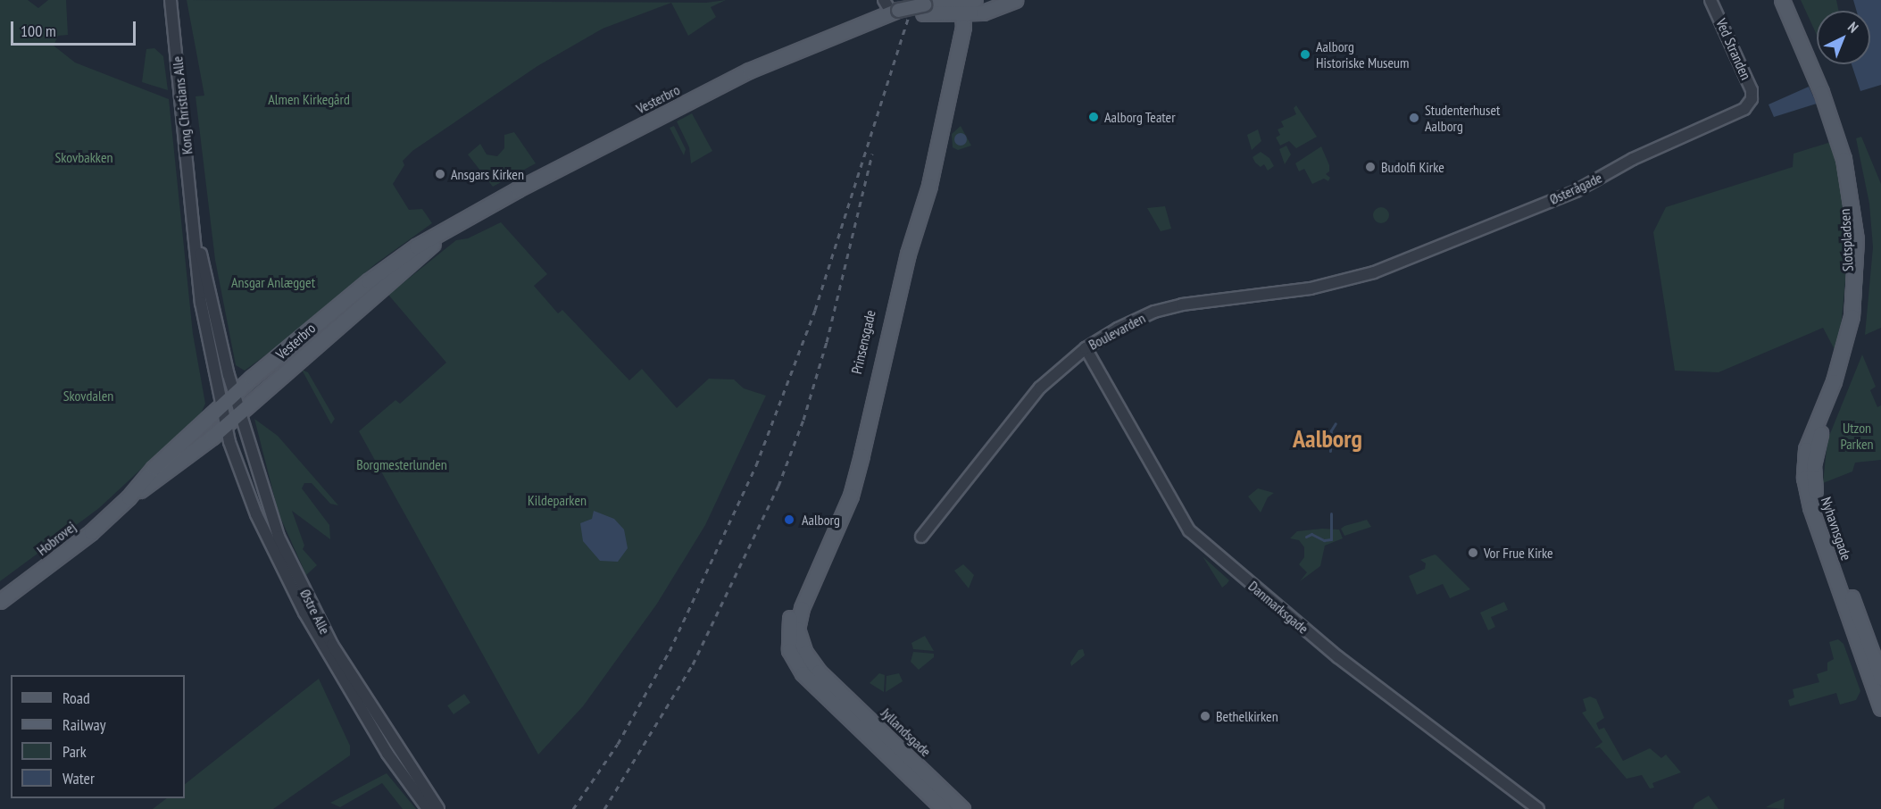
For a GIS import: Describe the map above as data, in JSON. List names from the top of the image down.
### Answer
{
  "streets": {
    "main road": [
      "Vesterbro",
      "Slotspladsen",
      "Prinsensgade",
      "Nyhavnsgade",
      "Hobrovej",
      "Jyllandsgade"
    ],
    "street": [
      "Ved Stranden",
      "Kong Christians Alle",
      "Østerågade",
      "Boulevarden",
      "Danmarksgade",
      "Østre Alle"
    ]
  },
  "crossings": [
    ["Ved Stranden", "Østerågade"],
    ["Vesterbro", "Kong Christians Alle"],
    ["Vesterbro", "Prinsensgade"],
    ["Vesterbro", "Hobrovej"],
    ["Vesterbro", "Østre Alle"],
    ["Kong Christians Alle", "Hobrovej"],
    ["Kong Christians Alle", "Østre Alle"],
    ["Østerågade", "Boulevarden"],
    ["Slotspladsen", "Nyhavnsgade"],
    ["Boulevarden", "Danmarksgade"],
    ["Prinsensgade", "Jyllandsgade"],
    ["Hobrovej", "Østre Alle"]
  ],
  "districts": ["Aalborg"],
  "parks": [
    "Almen Kirkegård",
    "Skovbakken",
    "Ansgar Anlægget",
    "Skovdalen",
    "Utzon Parken",
    "Borgmesterlunden",
    "Kildeparken"
  ],
  "places": [
    "Aalborg Historiske Museum",
    "Aalborg Teater",
    "Studenterhuset Aalborg",
    "Budolfi Kirke",
    "Ansgars Kirken",
    "Aalborg",
    "Vor Frue Kirke",
    "Bethelkirken"
  ],
  "legend": [
    "Road",
    "Railway",
    "Park",
    "Water"
  ],
  "scale_bar": "100 m",
  "north": "top right"
}
